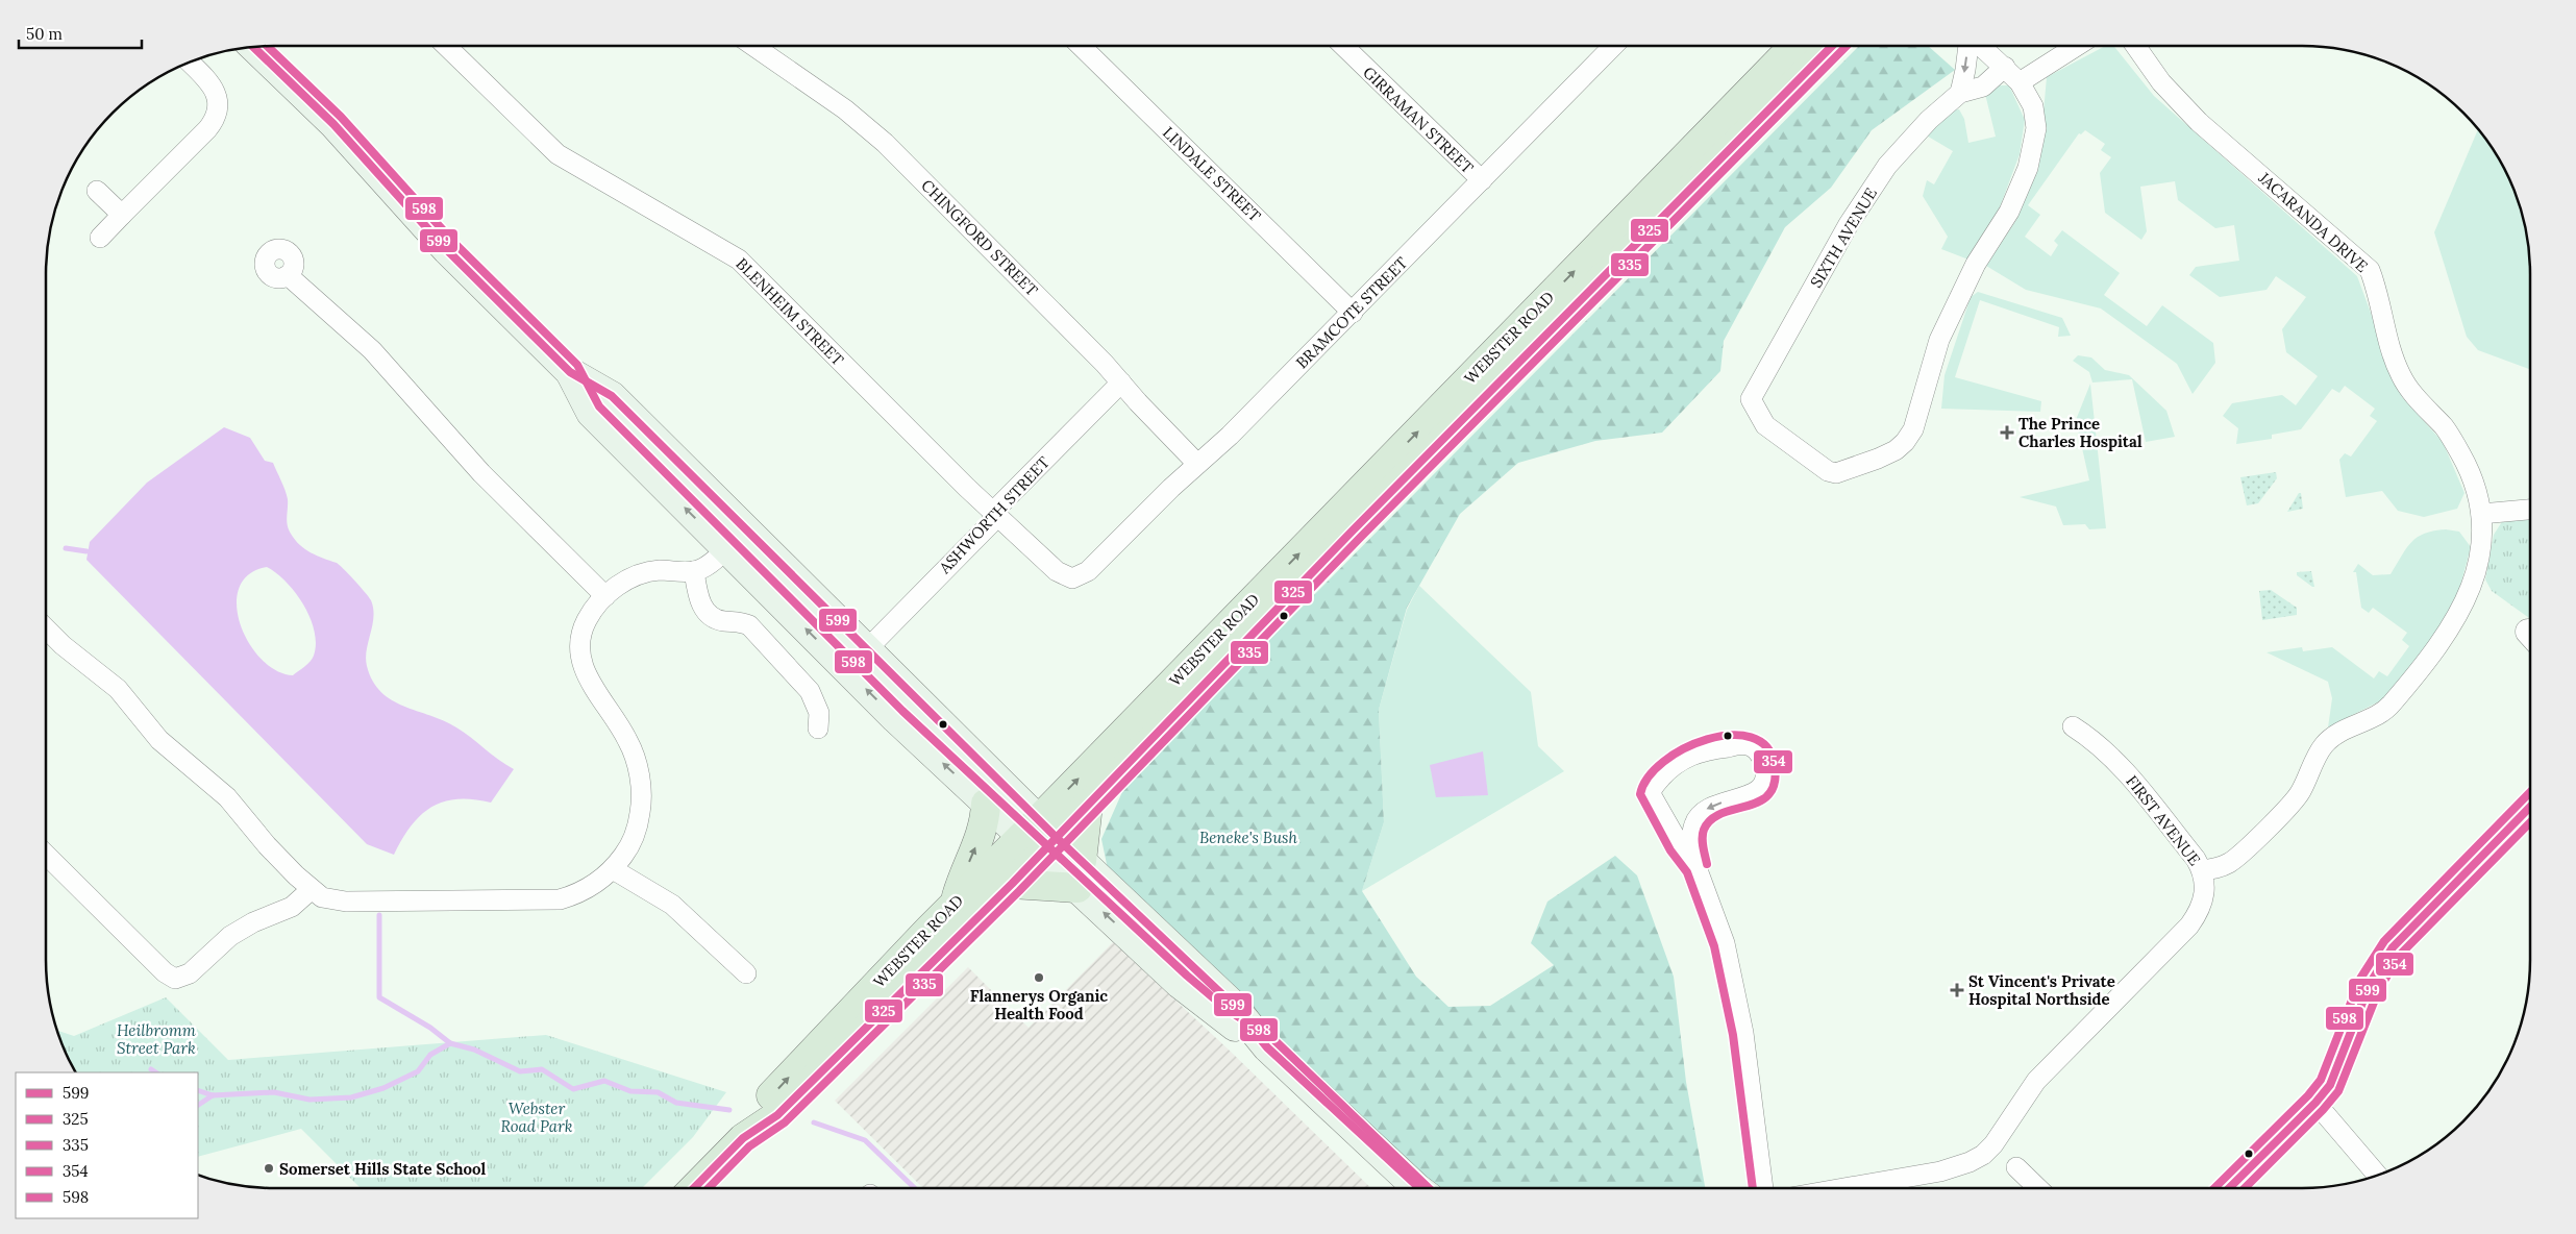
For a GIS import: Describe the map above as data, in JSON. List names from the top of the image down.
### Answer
{
  "streets": {
    "main road": ["WEBSTER ROAD"],
    "street": [
      "GIRRAMAN STREET",
      "LINDALE STREET",
      "JACARANDA DRIVE",
      "CHINGFORD STREET",
      "SIXTH AVENUE",
      "BLENHEIM STREET",
      "BRAMCOTE STREET",
      "ASHWORTH STREET",
      "FIRST AVENUE"
    ]
  },
  "crossings": [
    ["GIRRAMAN STREET", "BRAMCOTE STREET"],
    ["LINDALE STREET", "BRAMCOTE STREET"],
    ["JACARANDA DRIVE", "FIRST AVENUE"],
    ["CHINGFORD STREET", "BRAMCOTE STREET"],
    ["CHINGFORD STREET", "ASHWORTH STREET"],
    ["BLENHEIM STREET", "BRAMCOTE STREET"],
    ["BLENHEIM STREET", "ASHWORTH STREET"]
  ],
  "parks": ["Beneke's Bush", "Heilbromm Street Park", "Webster Road Park"],
  "places": {
    "health": ["The Prince Charles Hospital", "St Vincent's Private Hospital Northside"],
    "other": ["Flannerys Organic Health Food", "Somerset Hills State School"]
  },
  "lines": [
    "transit line 325",
    "transit line 335",
    "transit line 598",
    "transit line 599",
    "transit line 354"
  ],
  "legend": [
    "599",
    "325",
    "335",
    "354",
    "598"
  ],
  "scale_bar": "50 m"
}
